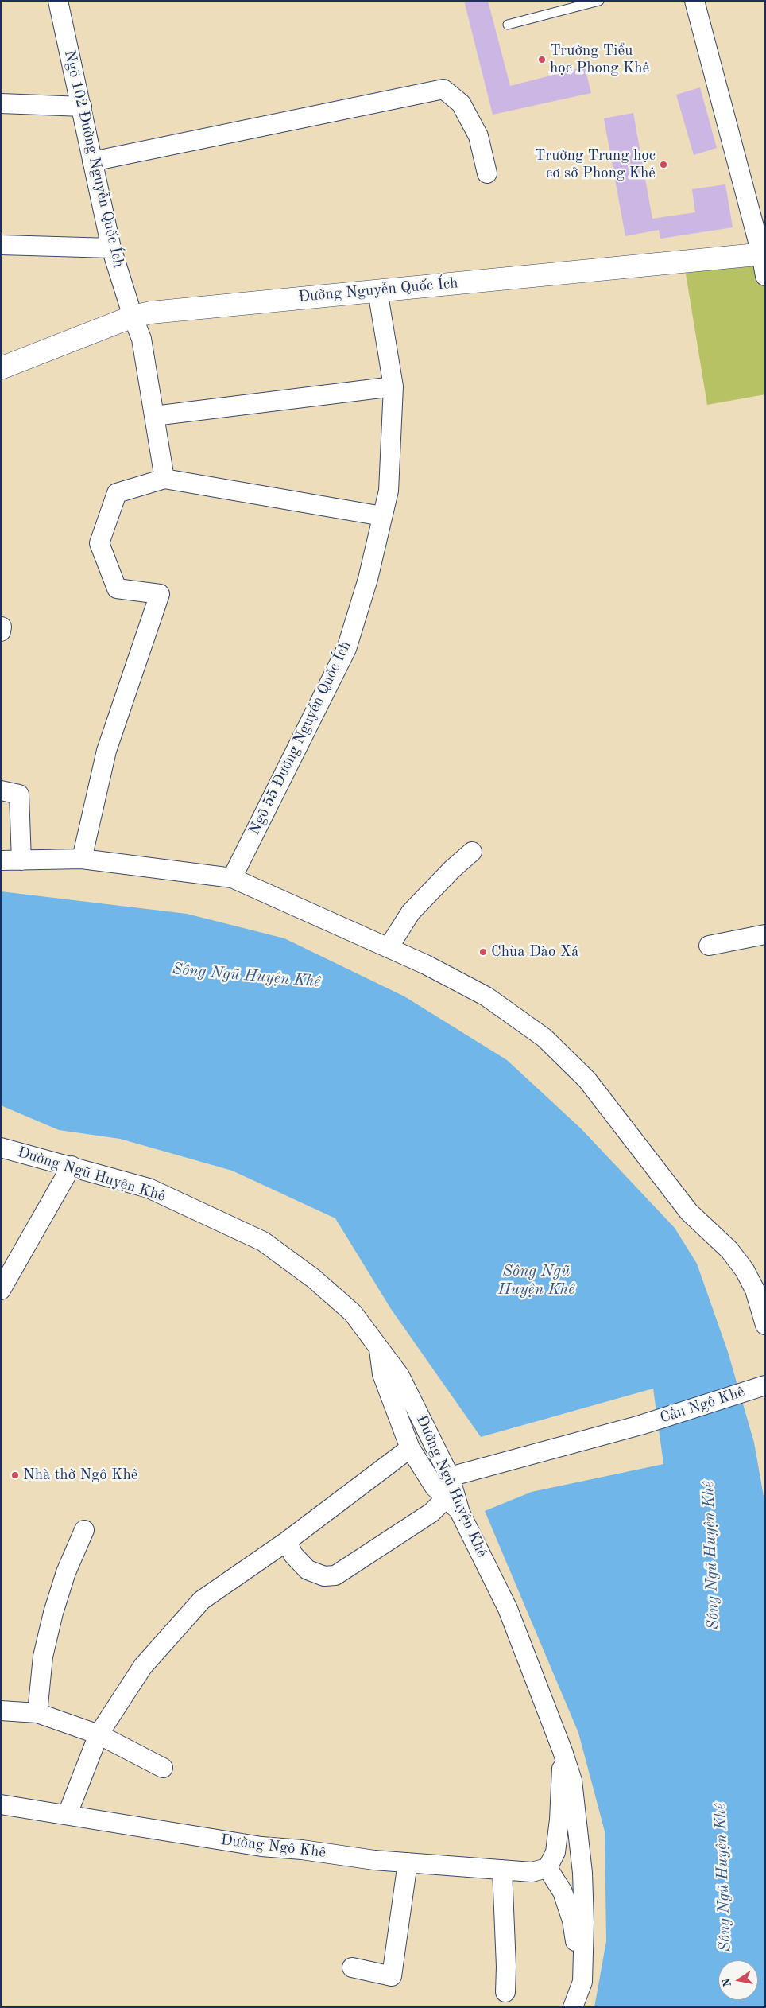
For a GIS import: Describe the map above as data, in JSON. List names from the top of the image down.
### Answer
{
  "streets": {
    "street": [
      "Ngõ 102 Đường Nguyễn Quốc Ích",
      "Đường Nguyễn Quốc Ích",
      "Ngõ 55 Đường Nguyễn Quốc Ích",
      "Đường Ngũ Huyện Khê",
      "Cầu Ngô Khê",
      "Đường Ngô Khê"
    ]
  },
  "crossings": [
    ["Ngõ 102 Đường Nguyễn Quốc Ích", "Đường Nguyễn Quốc Ích"],
    ["Đường Nguyễn Quốc Ích", "Ngõ 55 Đường Nguyễn Quốc Ích"],
    ["Đường Ngũ Huyện Khê", "Cầu Ngô Khê"]
  ],
  "water": ["Sông Ngũ Huyện Khê"],
  "places": [
    "Trường Tiểu học Phong Khê",
    "Trường Trung học cơ sở Phong Khê",
    "Chùa Đào Xá",
    "Nhà thờ Ngô Khê"
  ],
  "north": "left"
}
